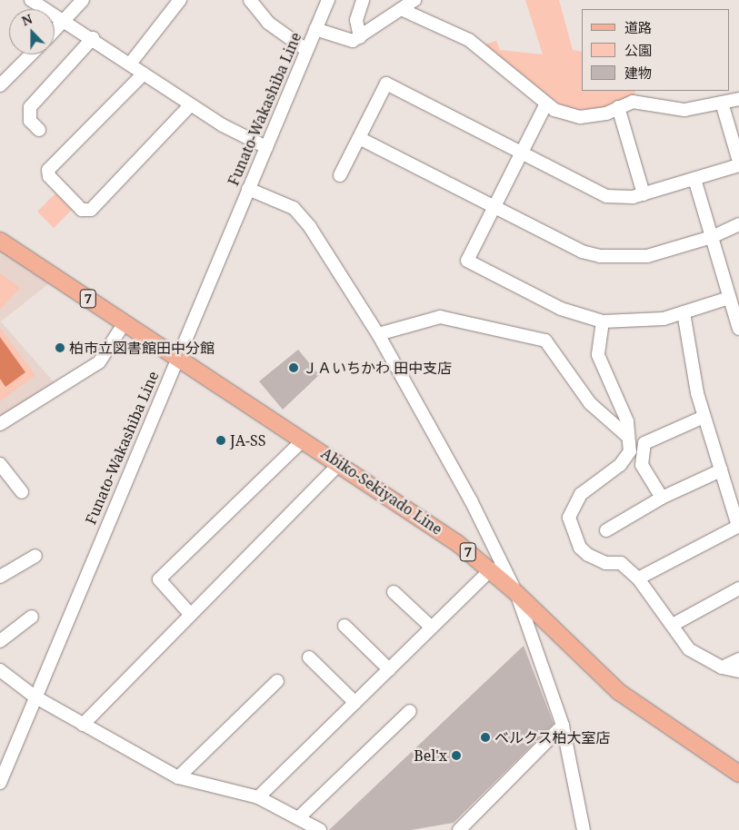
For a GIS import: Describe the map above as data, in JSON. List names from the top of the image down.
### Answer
{
  "streets": {
    "main road": ["7", "Abiko-Sekiyado Line"],
    "street": ["Funato-Wakashiba Line"]
  },
  "crossings": [
    ["Funato-Wakashiba Line", "Abiko-Sekiyado Line"]
  ],
  "places": [
    "柏市立図書館田中分館",
    "ＪＡいちかわ 田中支店",
    "JA-SS",
    "ベルクス柏大室店",
    "Bel'x"
  ],
  "legend": ["道路", "公園", "建物"],
  "north": "top"
}
